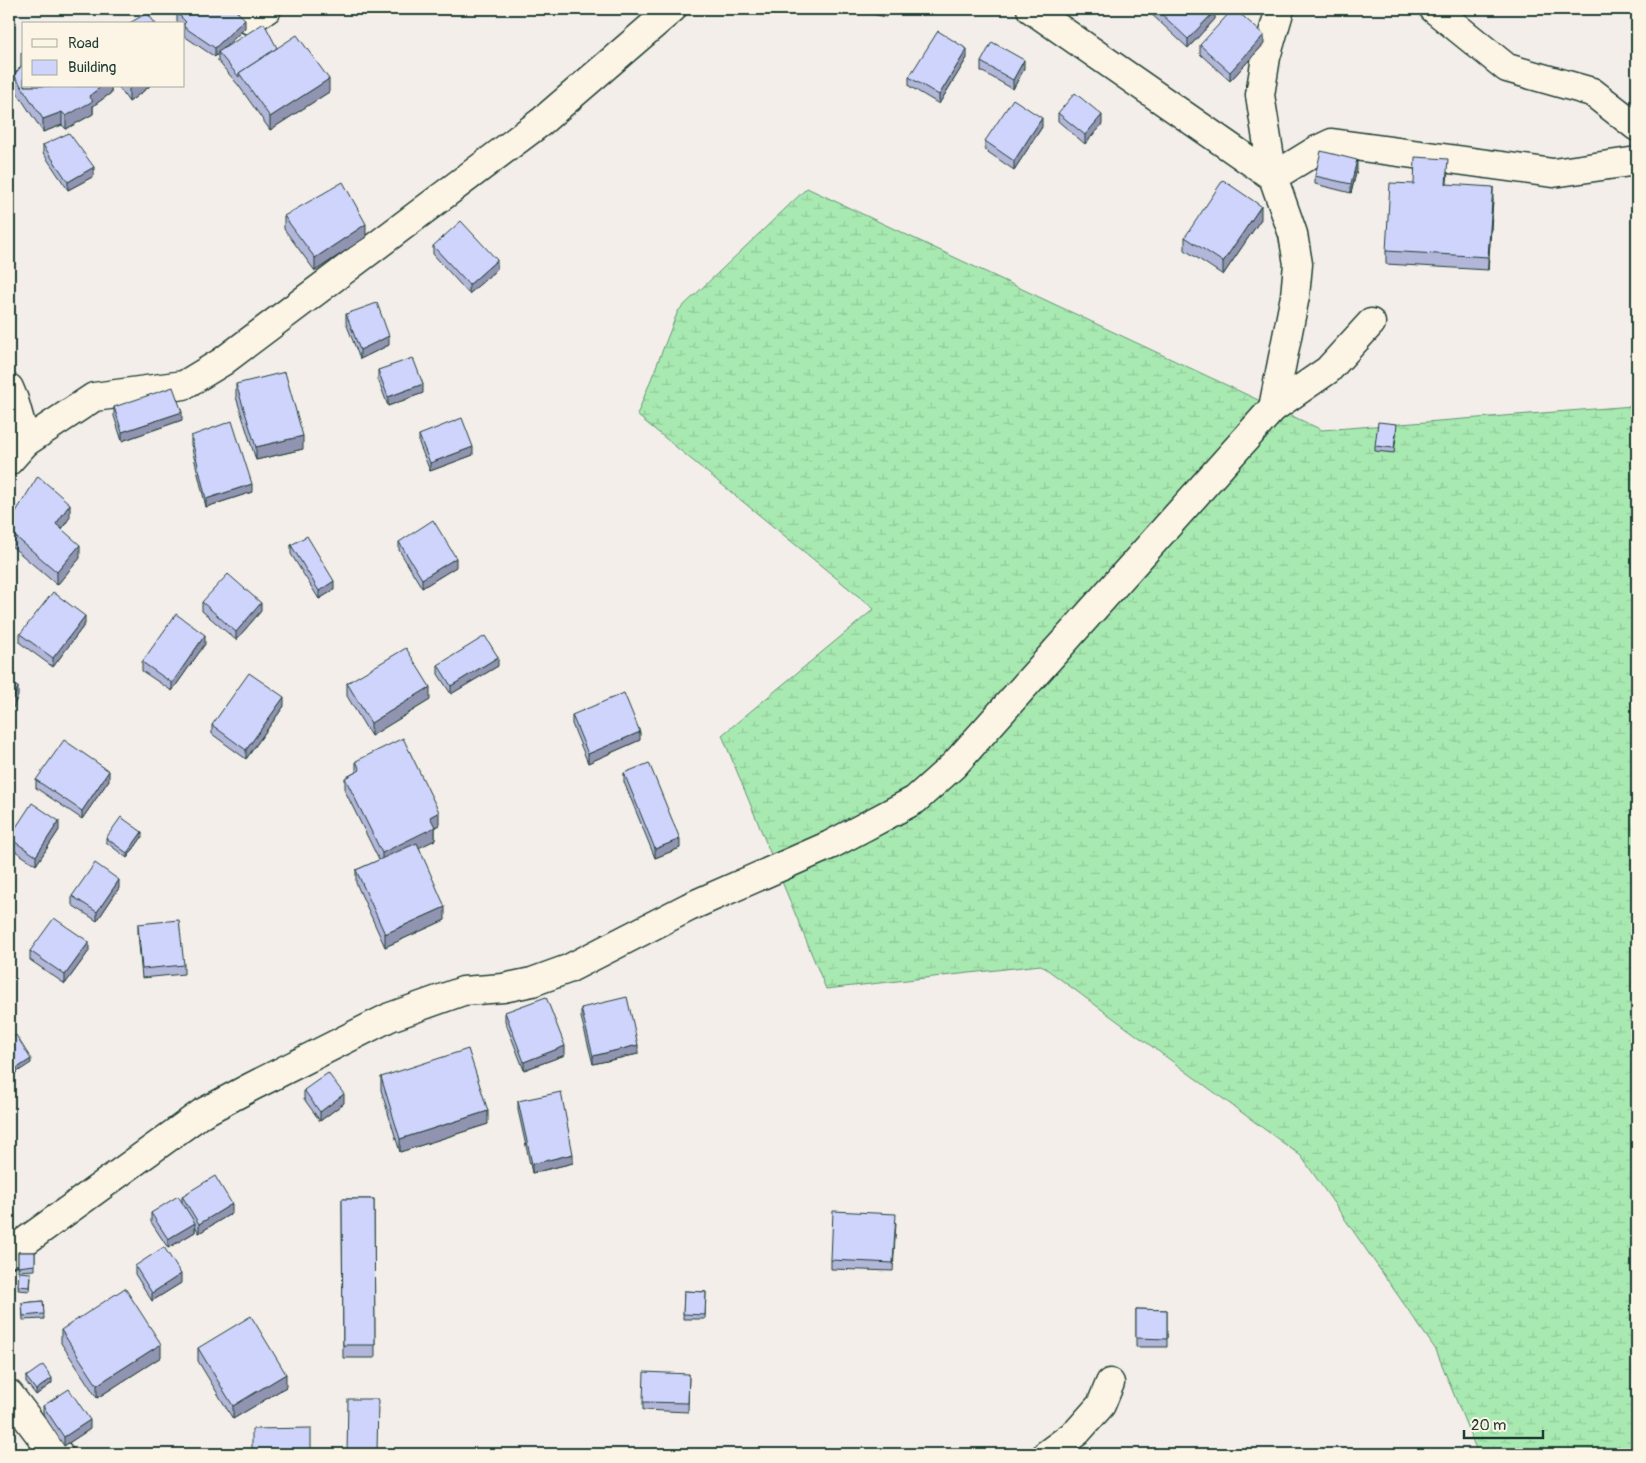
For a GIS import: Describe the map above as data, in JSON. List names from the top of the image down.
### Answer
{
  "legend": ["Road", "Building"],
  "scale_bar": "20 m"
}
